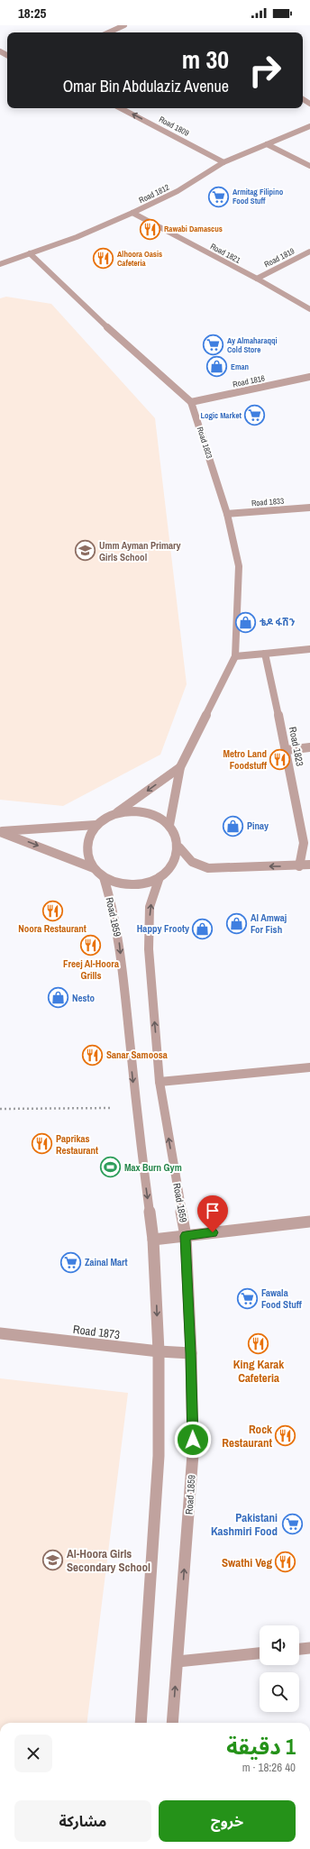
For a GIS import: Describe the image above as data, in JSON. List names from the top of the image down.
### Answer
{
  "streets": {
    "street": [
      "Road 1809",
      "Road 1812",
      "Road 1821",
      "Road 1819",
      "Road 1816",
      "Road 1823",
      "Road 1833",
      "Road 1859",
      "Road 1873"
    ]
  },
  "crossings": [
    ["Road 1809", "Road 1812"],
    ["Road 1812", "Road 1821"],
    ["Road 1821", "Road 1819"],
    ["Road 1816", "Road 1823"],
    ["Road 1823", "Road 1833"],
    ["Road 1823", "Road 1859"],
    ["Road 1859", "Road 1873"]
  ],
  "one_way": ["Road 1809"],
  "places": {
    "supermarket": [
      "Armitag Filipino Food Stuff",
      "Ay Almaharaqqi Cold Store",
      "Logic Market",
      "Zainal Mart",
      "Fawala Food Stuff",
      "Pakistani Kashmiri Food"
    ],
    "restaurant": [
      "Rawabi Damascus",
      "Alhoora Oasis Cafeteria",
      "Metro Land Foodstuff",
      "Noora Restaurant",
      "Freej Al-Hoora Grills",
      "Sanar Samoosa",
      "Paprikas Restaurant",
      "King Karak Cafeteria",
      "Rock Restaurant",
      "Swathi Veg"
    ],
    "shop": [
      "Eman",
      "ቴዶ ፋሽን",
      "Pinay",
      "Al Amwaj For Fish",
      "Happy Frooty",
      "Nesto"
    ],
    "school or university": ["Umm Ayman Primary Girls School", "Al-Hoora Girls Secondary School"],
    "sports": ["Max Burn Gym"]
  },
  "page": {
    "status": "18:25",
    "turn": ["30 m", "Omar Bin Abdulaziz Avenue"],
    "heading": ["1 دقيقة", "40 m · 18:26"],
    "buttons": ["خروج", "مشاركة"]
  }
}
